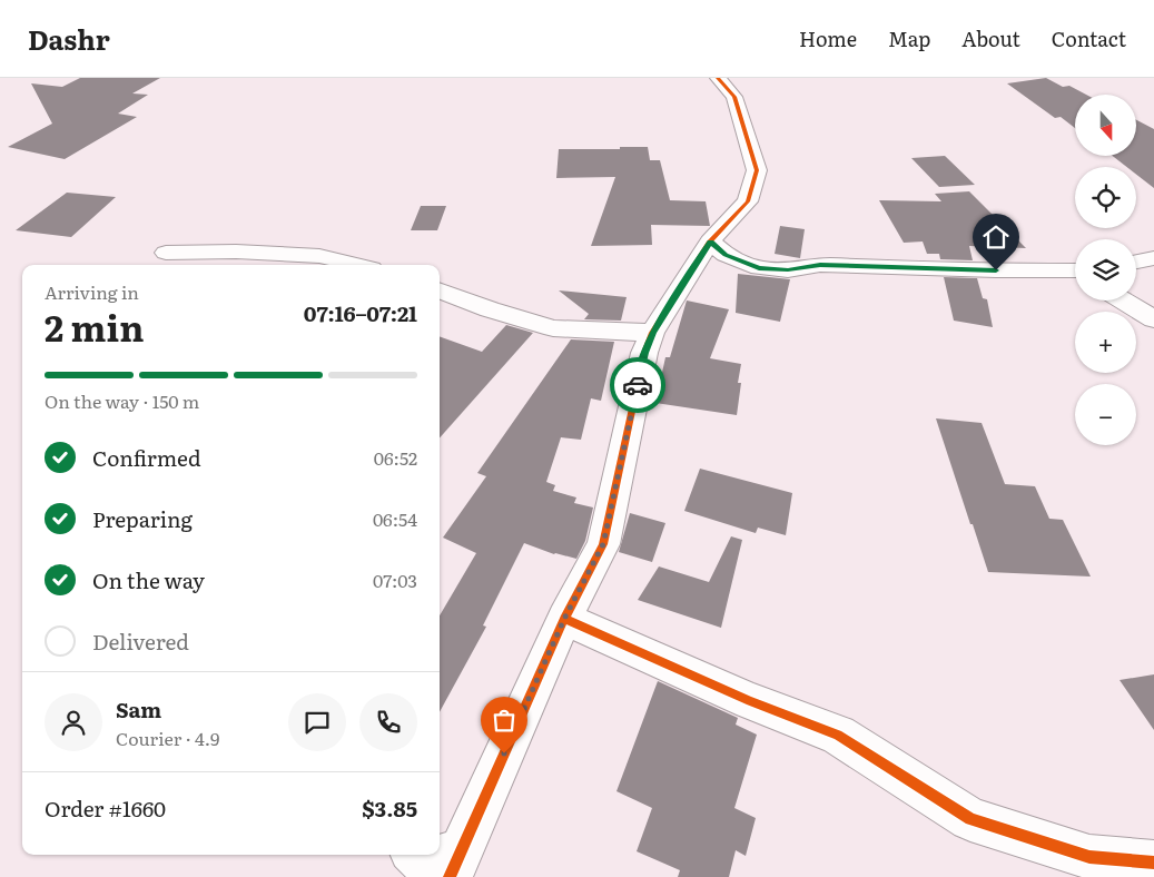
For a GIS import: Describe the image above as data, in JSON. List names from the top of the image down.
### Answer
{
  "north": "bottom",
  "page": {
    "header": "Dashr",
    "nav": [
      "Home",
      "Map",
      "About",
      "Contact"
    ],
    "map_buttons": ["+", "−"],
    "heading": ["2 min", "Arriving in", "07:16–07:21"],
    "panel": [
      "Sam",
      "Courier · 4.9",
      "Order #1660",
      "$3.85"
    ],
    "bar": "On the way · 150 m",
    "list": [
      ["Confirmed", "06:52"],
      ["Preparing", "06:54"],
      ["On the way", "07:03"],
      "Delivered"
    ]
  }
}
